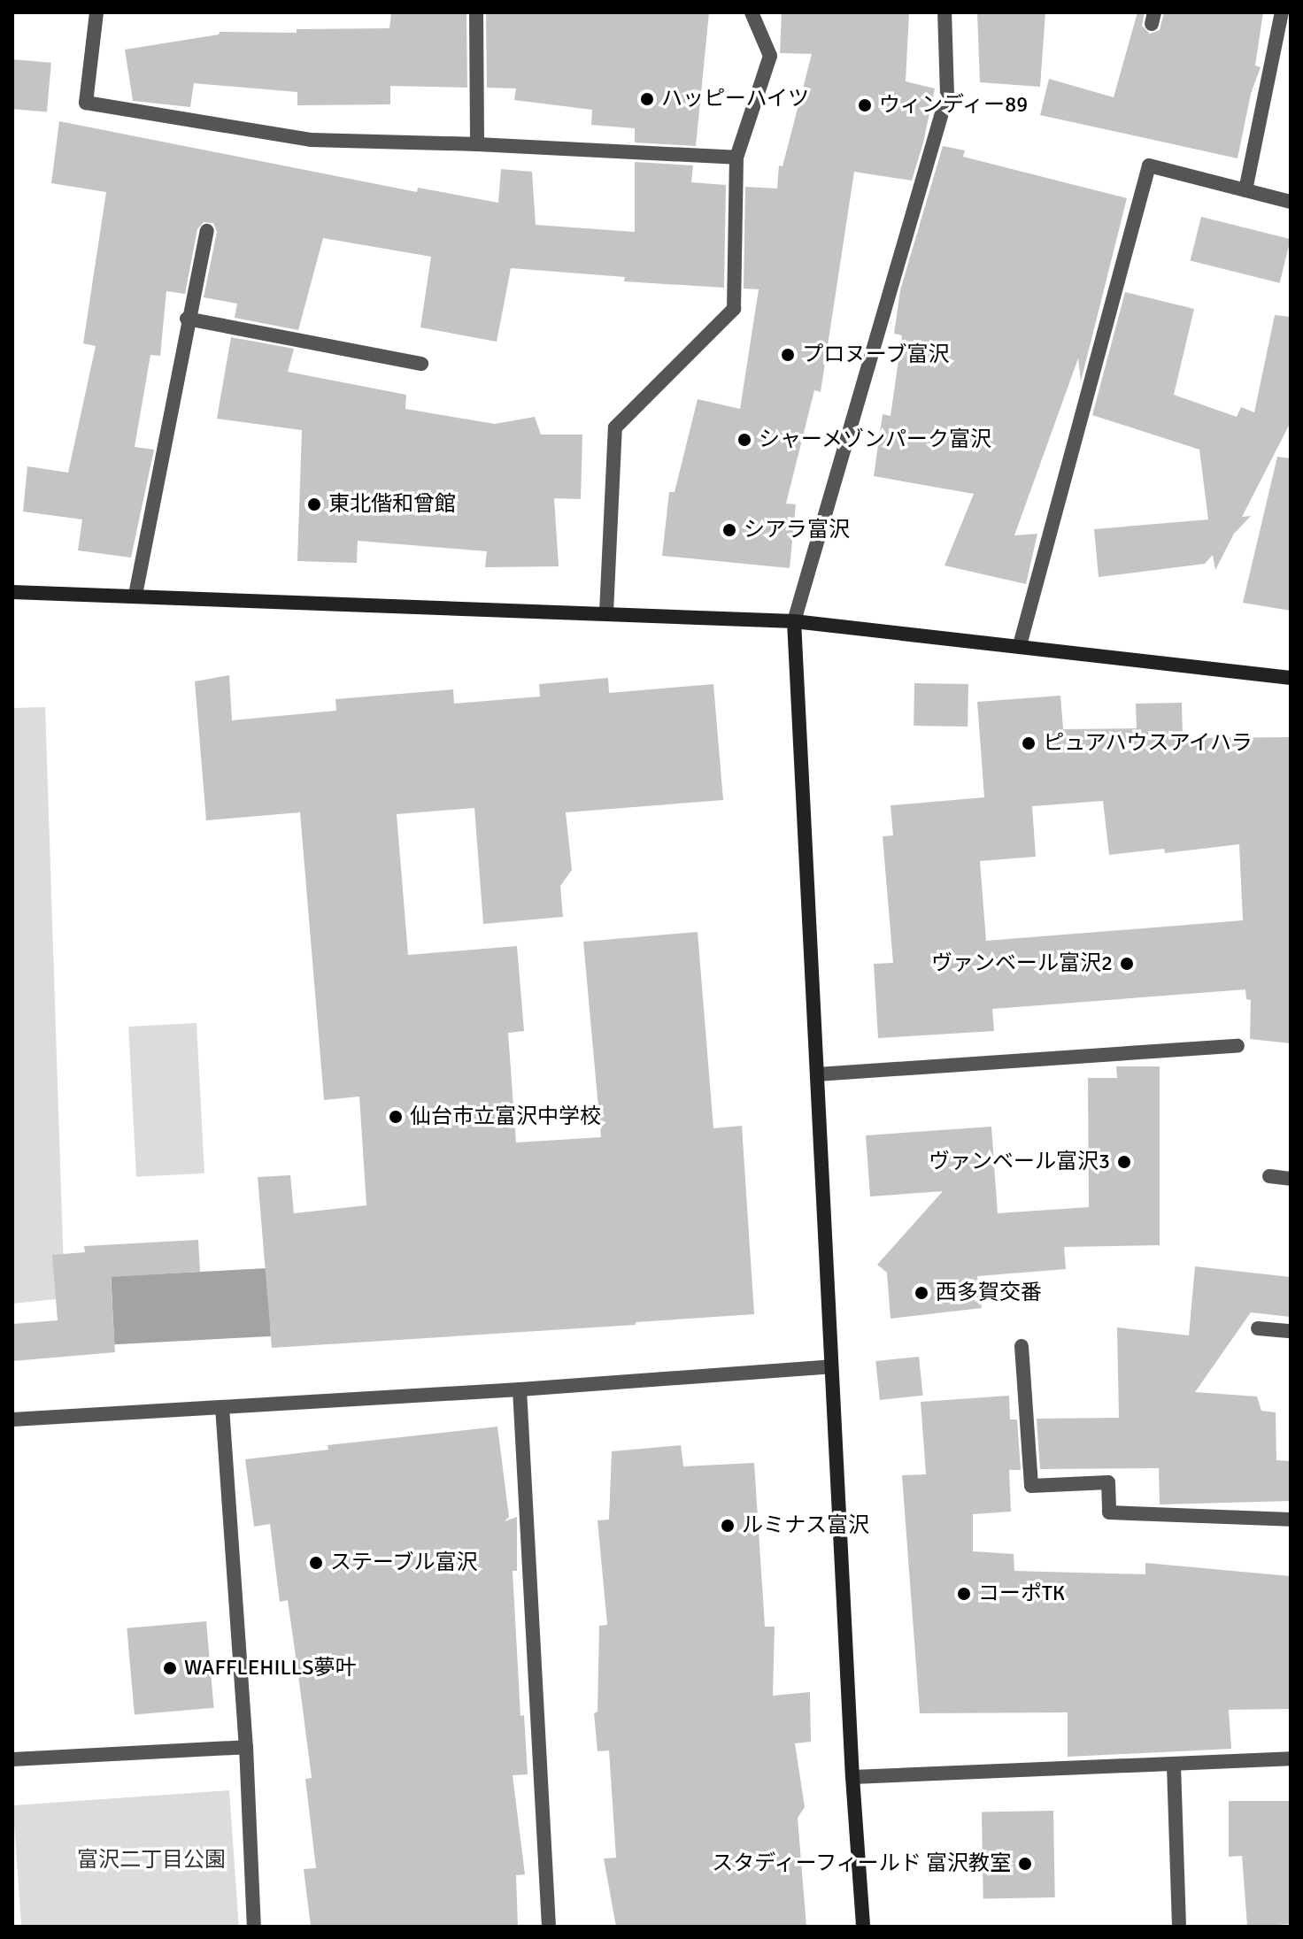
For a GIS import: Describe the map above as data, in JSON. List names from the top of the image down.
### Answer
{
  "parks": ["富沢二丁目公園"],
  "places": [
    "ハッピーハイツ",
    "ウィンディー89",
    "プロヌーブ富沢",
    "シャーメゾンパーク富沢",
    "東北偕和曾館",
    "シアラ富沢",
    "ピュアハウスアイハラ",
    "ヴァンベール富沢2",
    "仙台市立富沢中学校",
    "ヴァンベール富沢3",
    "西多賀交番",
    "ルミナス富沢",
    "ステーブル富沢",
    "コーポTK",
    "WAFFLEHILLS夢叶",
    "スタディーフィールド 富沢教室"
  ]
}
